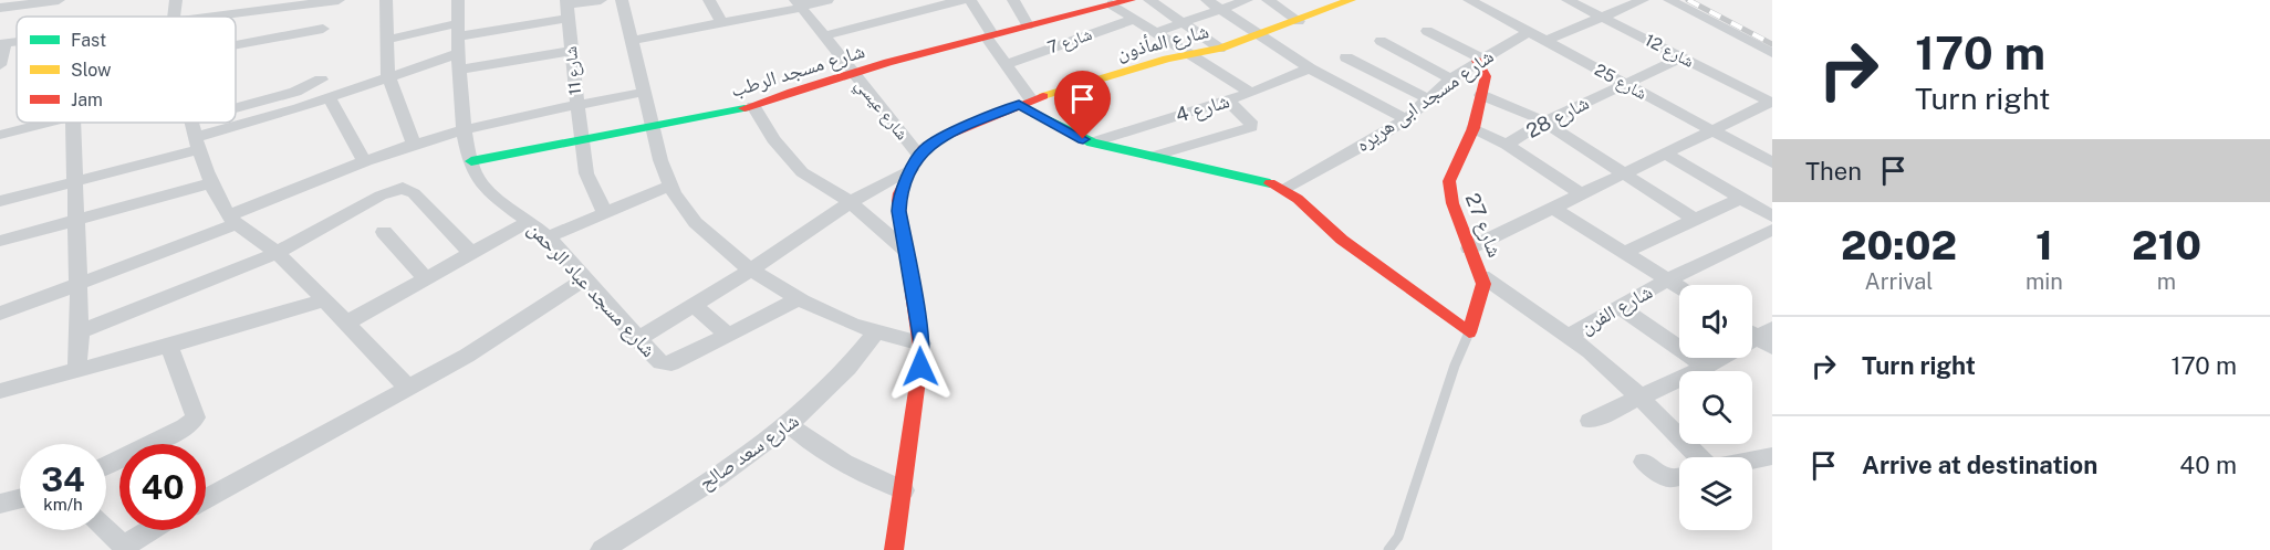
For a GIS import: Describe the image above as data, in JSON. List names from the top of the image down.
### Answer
{
  "streets": {
    "street": [
      "شارع 7",
      "شارع المأذون",
      "شارع 12",
      "شارع 11",
      "شارع مسجد الرطب",
      "شارع 25",
      "شارع مسجد ابى هريره",
      "شارع 4",
      "شارع عيسي",
      "شارع 28",
      "شارع 27",
      "شارع مسجد عباد الرحمن",
      "شارع الفرن",
      "شارع سعد صالح"
    ]
  },
  "crossings": [
    ["شارع المأذون", "شارع عيسي"],
    ["شارع 12", "شارع 28"],
    ["شارع 11", "شارع مسجد الرطب"],
    ["شارع مسجد الرطب", "شارع عيسي"],
    ["شارع مسجد الرطب", "شارع مسجد عباد الرحمن"],
    ["شارع 25", "شارع مسجد ابى هريره"],
    ["شارع 25", "شارع 28"],
    ["شارع مسجد ابى هريره", "شارع 27"]
  ],
  "legend": ["Fast", "Slow", "Jam"],
  "page": {
    "turn": ["170 m", "Turn right"],
    "then": "Then",
    "eta": [
      "20:02",
      "Arrival",
      "1",
      "min",
      "210",
      "m"
    ],
    "list": [
      {
        "name": "Turn right",
        "value": "170 m"
      },
      {
        "name": "Arrive at destination",
        "value": "40 m"
      }
    ],
    "speed": "34 km/h",
    "limit": "40"
  }
}
